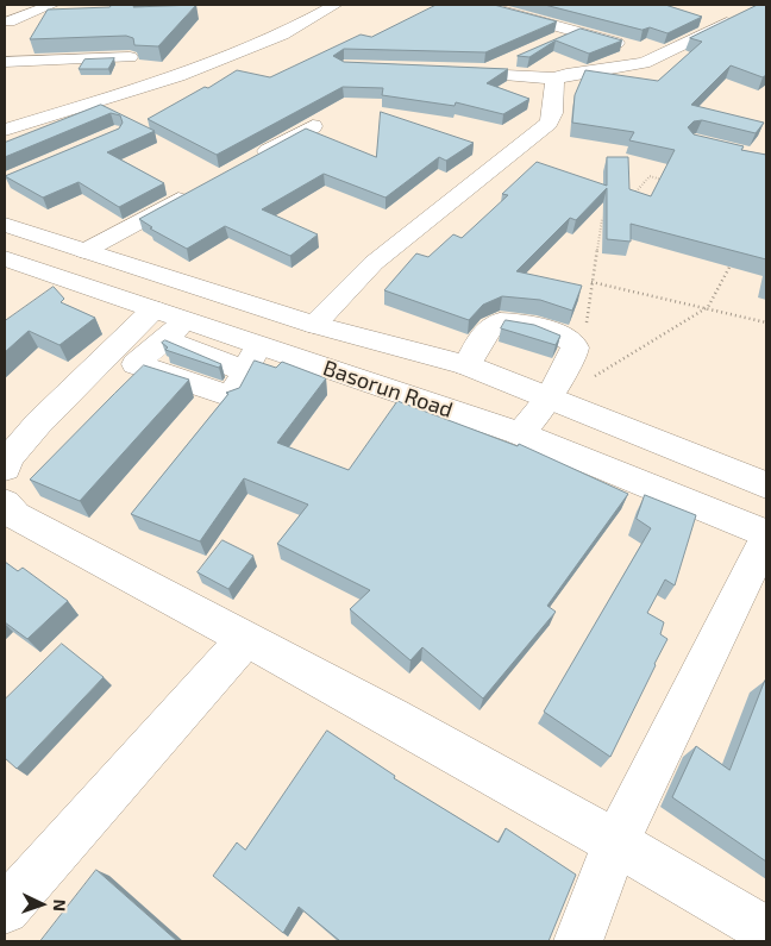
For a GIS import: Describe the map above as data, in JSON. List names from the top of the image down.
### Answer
{
  "streets": {
    "street": ["Basorun Road"]
  },
  "north": "right"
}
